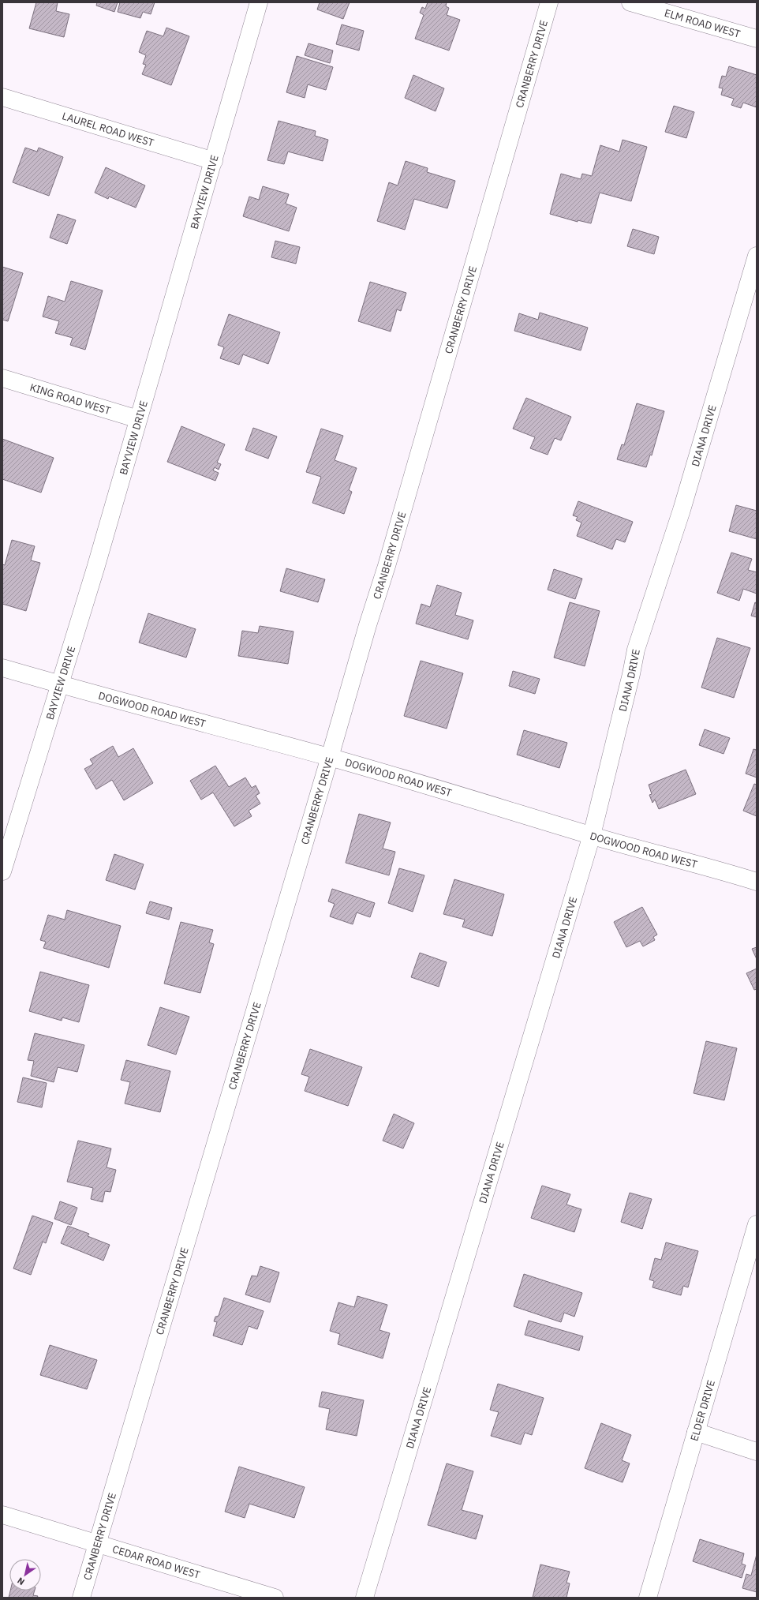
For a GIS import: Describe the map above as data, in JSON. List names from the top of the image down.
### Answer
{
  "streets": {
    "street": [
      "ELM ROAD WEST",
      "CRANBERRY DRIVE",
      "LAUREL ROAD WEST",
      "BAYVIEW DRIVE",
      "KING ROAD WEST",
      "DIANA DRIVE",
      "DOGWOOD ROAD WEST",
      "ELDER DRIVE",
      "CEDAR ROAD WEST"
    ]
  },
  "crossings": [
    ["CRANBERRY DRIVE", "DOGWOOD ROAD WEST"],
    ["CRANBERRY DRIVE", "CEDAR ROAD WEST"],
    ["LAUREL ROAD WEST", "BAYVIEW DRIVE"],
    ["BAYVIEW DRIVE", "KING ROAD WEST"],
    ["BAYVIEW DRIVE", "DOGWOOD ROAD WEST"],
    ["DIANA DRIVE", "DOGWOOD ROAD WEST"]
  ],
  "north": "bottom left"
}
